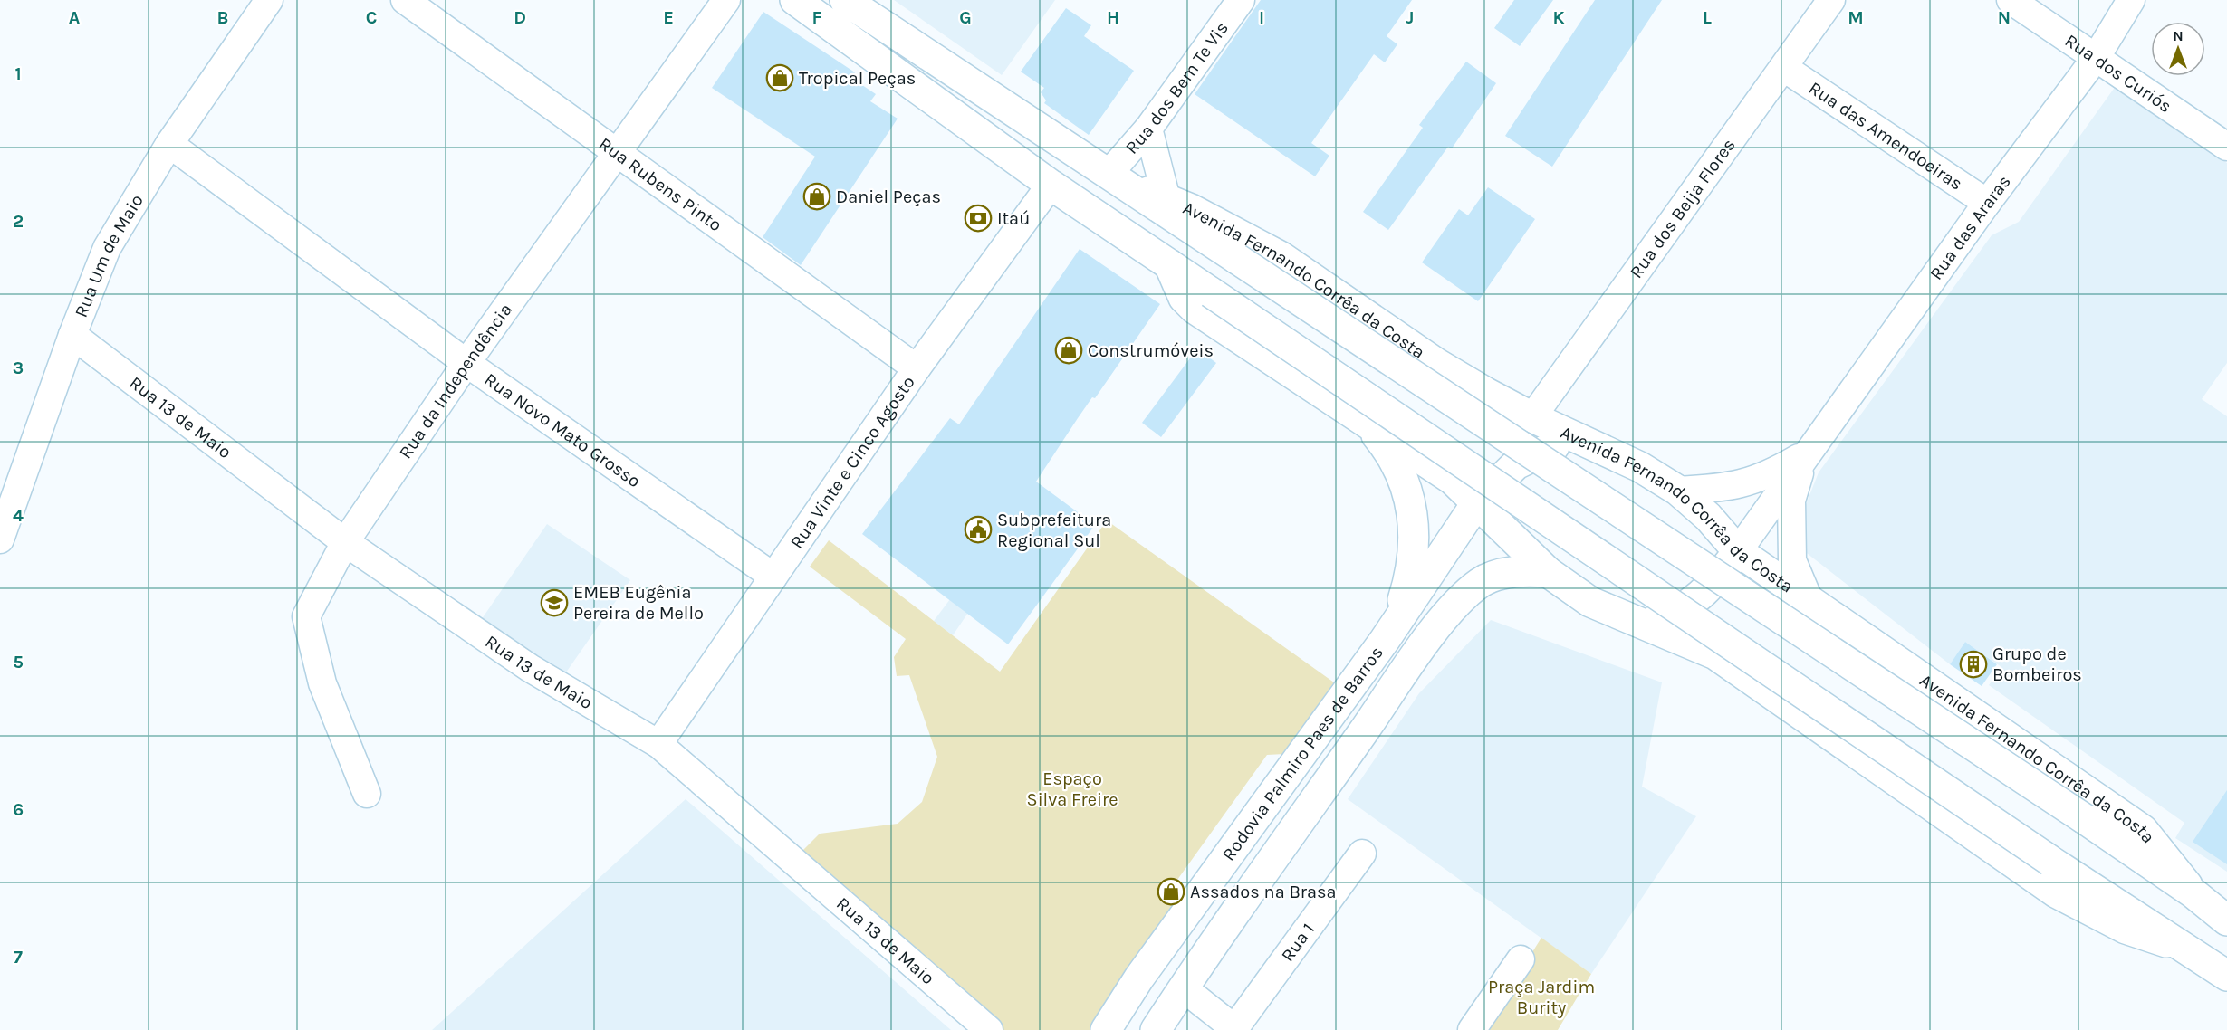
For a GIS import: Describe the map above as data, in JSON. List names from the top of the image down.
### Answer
{
  "streets": {
    "main road": ["Avenida Fernando Corrêa da Costa", "Rodovia Palmiro Paes de Barros"],
    "street": [
      "Rua dos Curiós",
      "Rua dos Bem Te Vis",
      "Rua das Amendoeiras",
      "Rua Rubens Pinto",
      "Rua dos Beija Flores",
      "Rua das Araras",
      "Rua Um de Maio",
      "Rua da Independência",
      "Rua 13 de Maio",
      "Rua Novo Mato Grosso",
      "Rua Vinte e Cinco Agosto",
      "Rua 1"
    ]
  },
  "crossings": [
    ["Rua dos Curiós", "Rua das Araras"],
    ["Rua dos Bem Te Vis", "Avenida Fernando Corrêa da Costa"],
    ["Rua das Amendoeiras", "Rua dos Beija Flores"],
    ["Rua das Amendoeiras", "Rua das Araras"],
    ["Rua Rubens Pinto", "Rua da Independência"],
    ["Rua Rubens Pinto", "Rua Vinte e Cinco Agosto"],
    ["Rua dos Beija Flores", "Avenida Fernando Corrêa da Costa"],
    ["Rua das Araras", "Avenida Fernando Corrêa da Costa"],
    ["Rua Um de Maio", "Rua 13 de Maio"],
    ["Rua Um de Maio", "Rua Novo Mato Grosso"],
    ["Avenida Fernando Corrêa da Costa", "Rodovia Palmiro Paes de Barros"],
    ["Rua da Independência", "Rua 13 de Maio"],
    ["Rua da Independência", "Rua Novo Mato Grosso"],
    ["Rua 13 de Maio", "Rua Vinte e Cinco Agosto"],
    ["Rua Novo Mato Grosso", "Rua Vinte e Cinco Agosto"]
  ],
  "parks": ["Espaço Silva Freire", "Praça Jardim Burity"],
  "places": {
    "shop": [
      "Tropical Peças",
      "Daniel Peças",
      "Construmóveis",
      "Assados na Brasa"
    ],
    "bank": ["Itaú"],
    "public building": ["Subprefeitura Regional Sul"],
    "school or university": ["EMEB Eugênia Pereira de Mello"],
    "building": ["Grupo de Bombeiros"]
  },
  "north": "top",
  "grid": {
    "columns": [
      "A",
      "B",
      "C",
      "D",
      "E",
      "F",
      "G",
      "H",
      "I",
      "J",
      "K",
      "L",
      "M",
      "N"
    ],
    "rows": [
      "1",
      "2",
      "3",
      "4",
      "5",
      "6",
      "7"
    ]
  }
}
